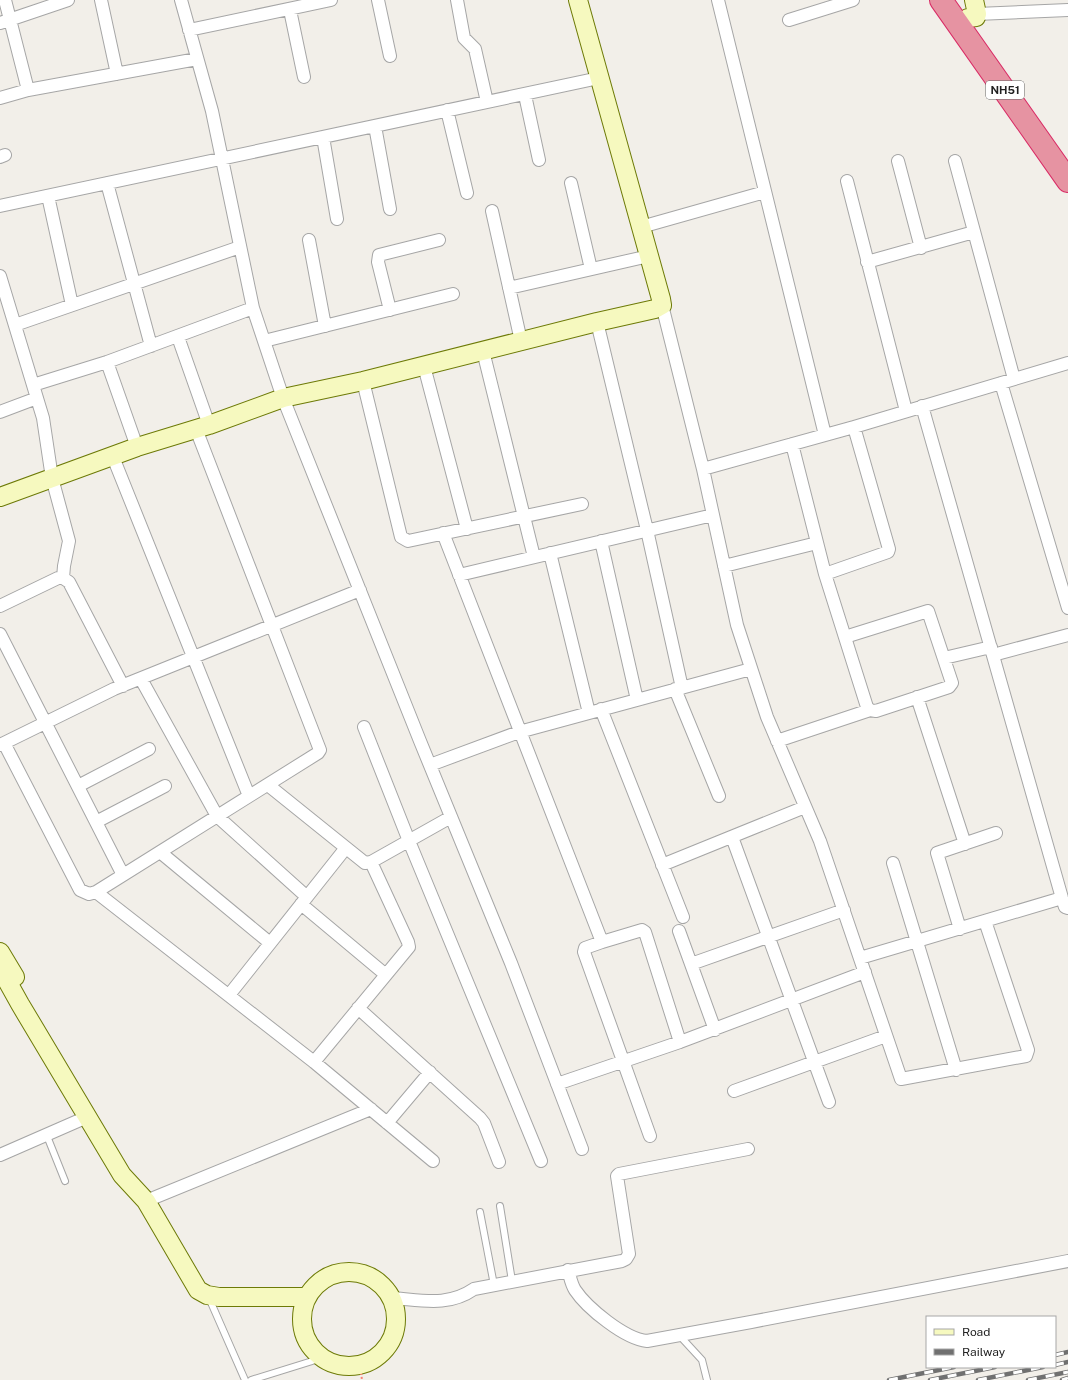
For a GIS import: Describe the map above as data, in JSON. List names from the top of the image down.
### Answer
{
  "streets": {
    "highway": ["NH51"]
  },
  "legend": ["Road", "Railway"]
}
